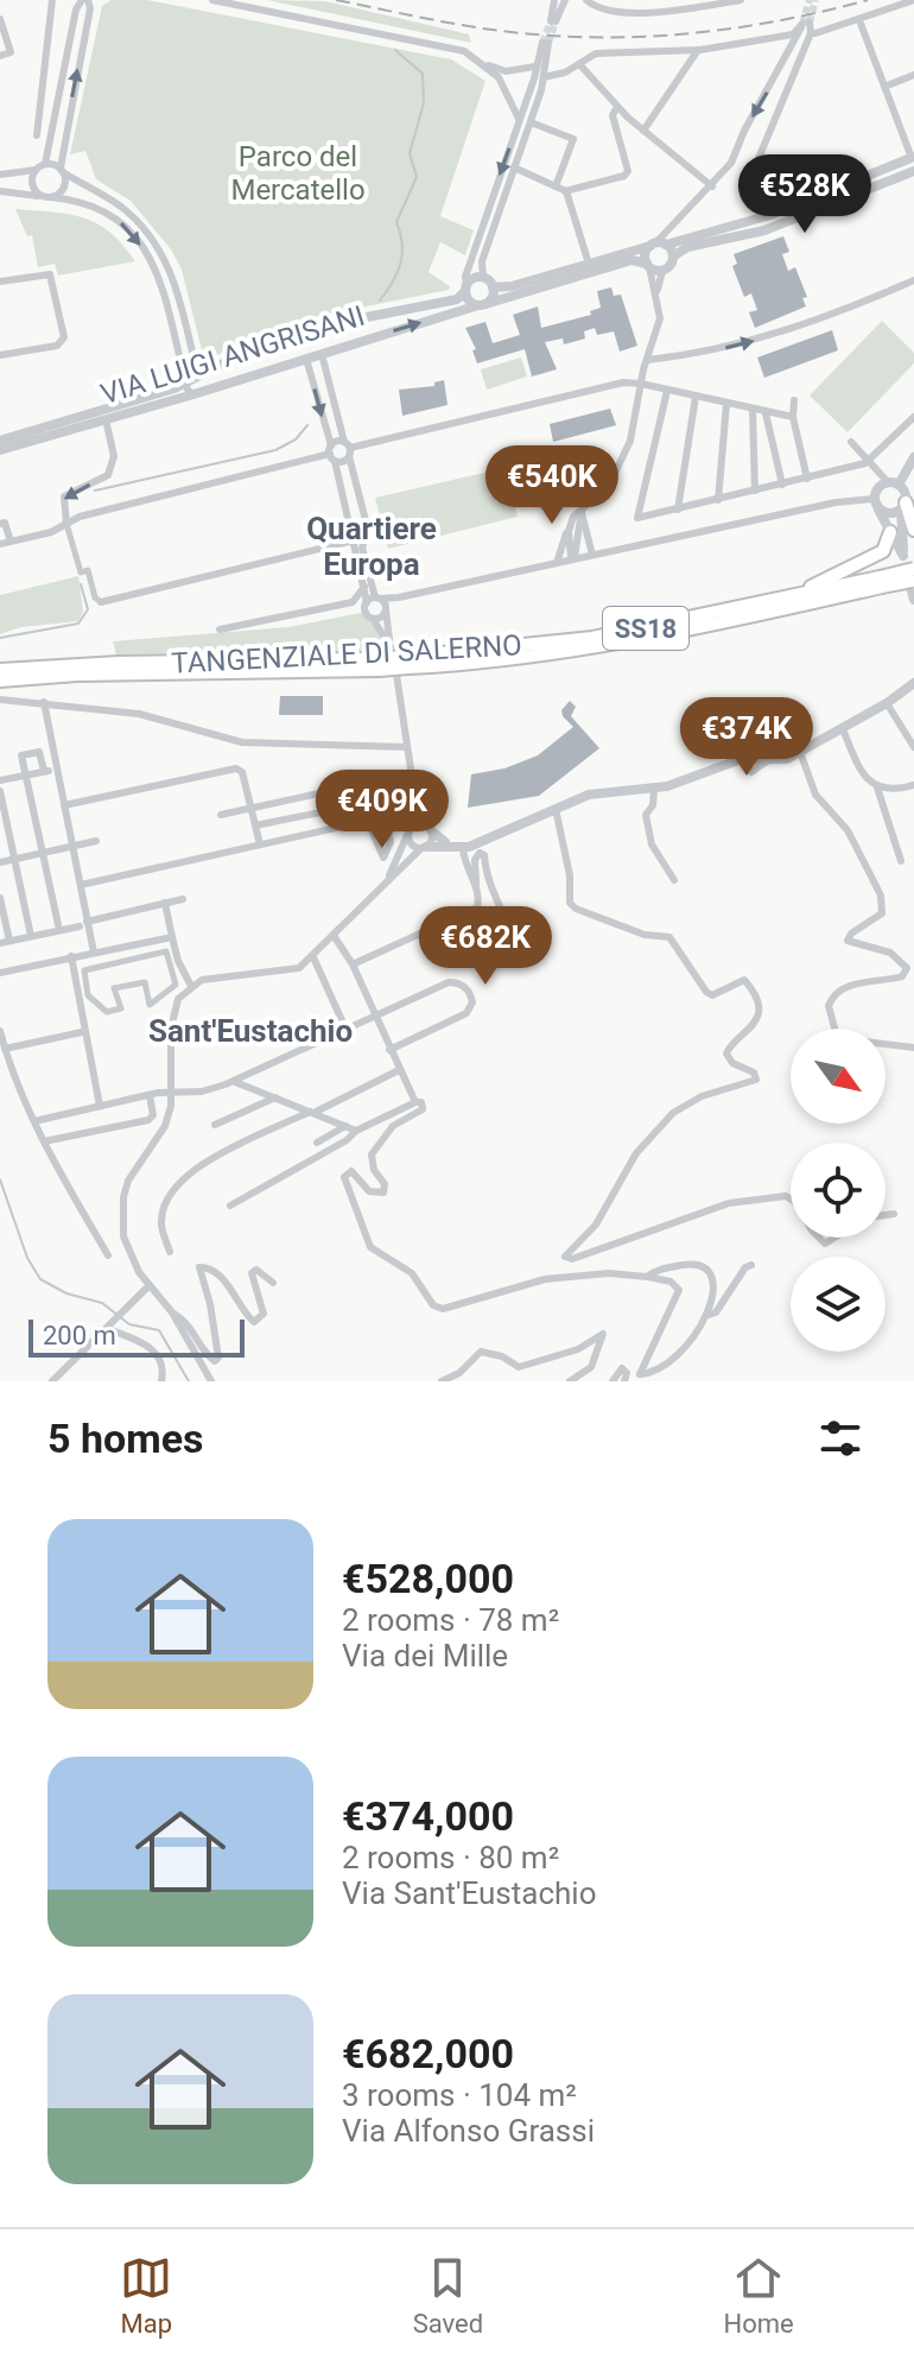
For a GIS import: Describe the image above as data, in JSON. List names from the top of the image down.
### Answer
{
  "streets": {
    "highway": ["SS18", "TANGENZIALE DI SALERNO"],
    "street": ["VIA LUIGI ANGRISANI"]
  },
  "districts": ["Quartiere Europa", "Sant'Eustachio"],
  "parks": ["Parco del Mercatello"],
  "scale_bar": "200 m",
  "north": "bottom right",
  "page": {
    "price": [
      "€528K",
      "€540K",
      "€374K",
      "€409K",
      "€682K"
    ],
    "scale": "200 m",
    "heading": "5 homes",
    "list": [
      {
        "name": "€528,000",
        "note": "2 rooms · 78 m² · Via dei Mille"
      },
      {
        "name": "€374,000",
        "note": "2 rooms · 80 m² · Via Sant'Eustachio"
      },
      {
        "name": "€682,000",
        "note": "3 rooms · 104 m² · Via Alfonso Grassi"
      }
    ],
    "tabs": ["Map", "Saved", "Home"]
  }
}
